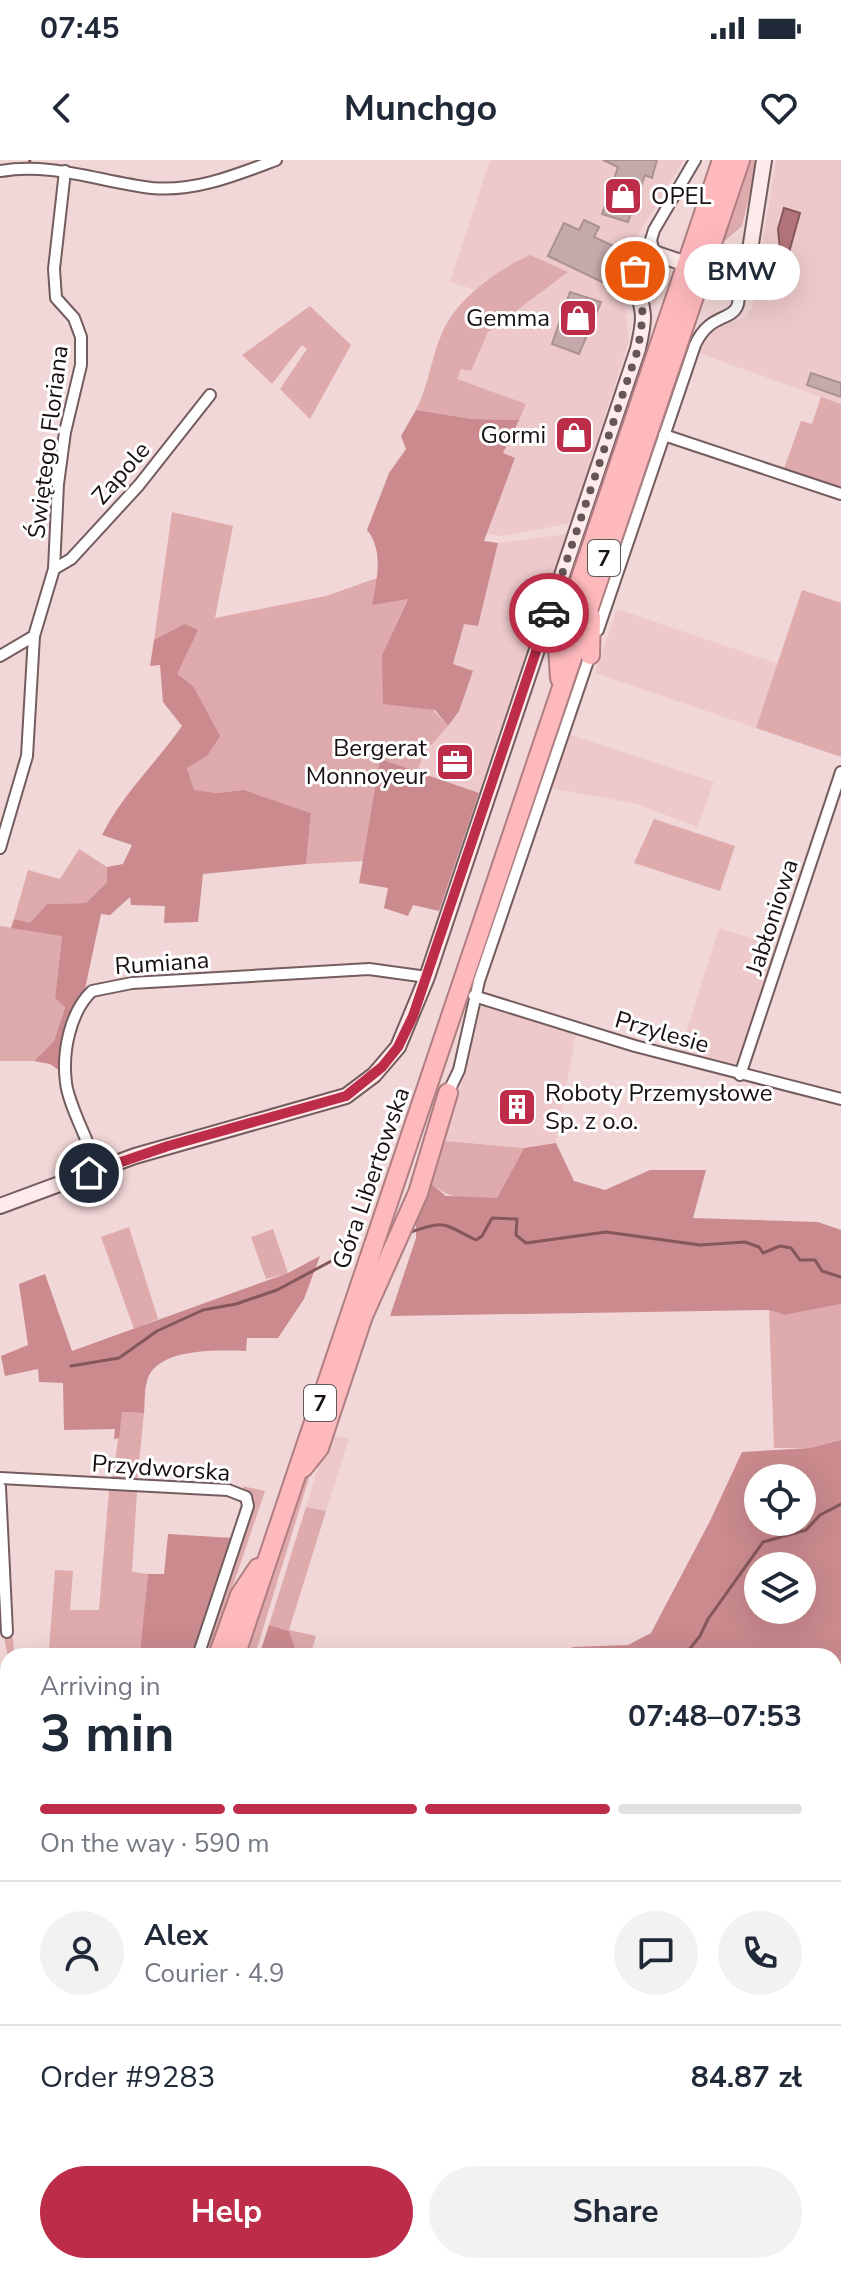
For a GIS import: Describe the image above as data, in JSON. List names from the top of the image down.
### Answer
{
  "streets": {
    "highway": ["7", "Góra Libertowska"],
    "street": [
      "Świętego Floriana",
      "Zapole",
      "Jabłoniowa",
      "Rumiana",
      "Przylesie",
      "Przydworska"
    ]
  },
  "crossings": [
    ["Świętego Floriana", "Zapole"],
    ["7", "Góra Libertowska"],
    ["Jabłoniowa", "Przylesie"],
    ["Przylesie", "Góra Libertowska"]
  ],
  "places": {
    "shop": ["OPEL", "Gemma", "Gormi"],
    "other": ["BMW"],
    "office": ["Bergerat Monnoyeur"],
    "building": ["Roboty Przemysłowe Sp. z o.o."]
  },
  "page": {
    "status": "07:45",
    "header": "Munchgo",
    "bubble": "BMW",
    "heading": ["3 min", "Arriving in", "07:48–07:53"],
    "panel": [
      "Alex",
      "Courier · 4.9",
      "Order #9283",
      "84.87 zł"
    ],
    "bar": "On the way · 590 m",
    "buttons": ["Help", "Share"]
  }
}
